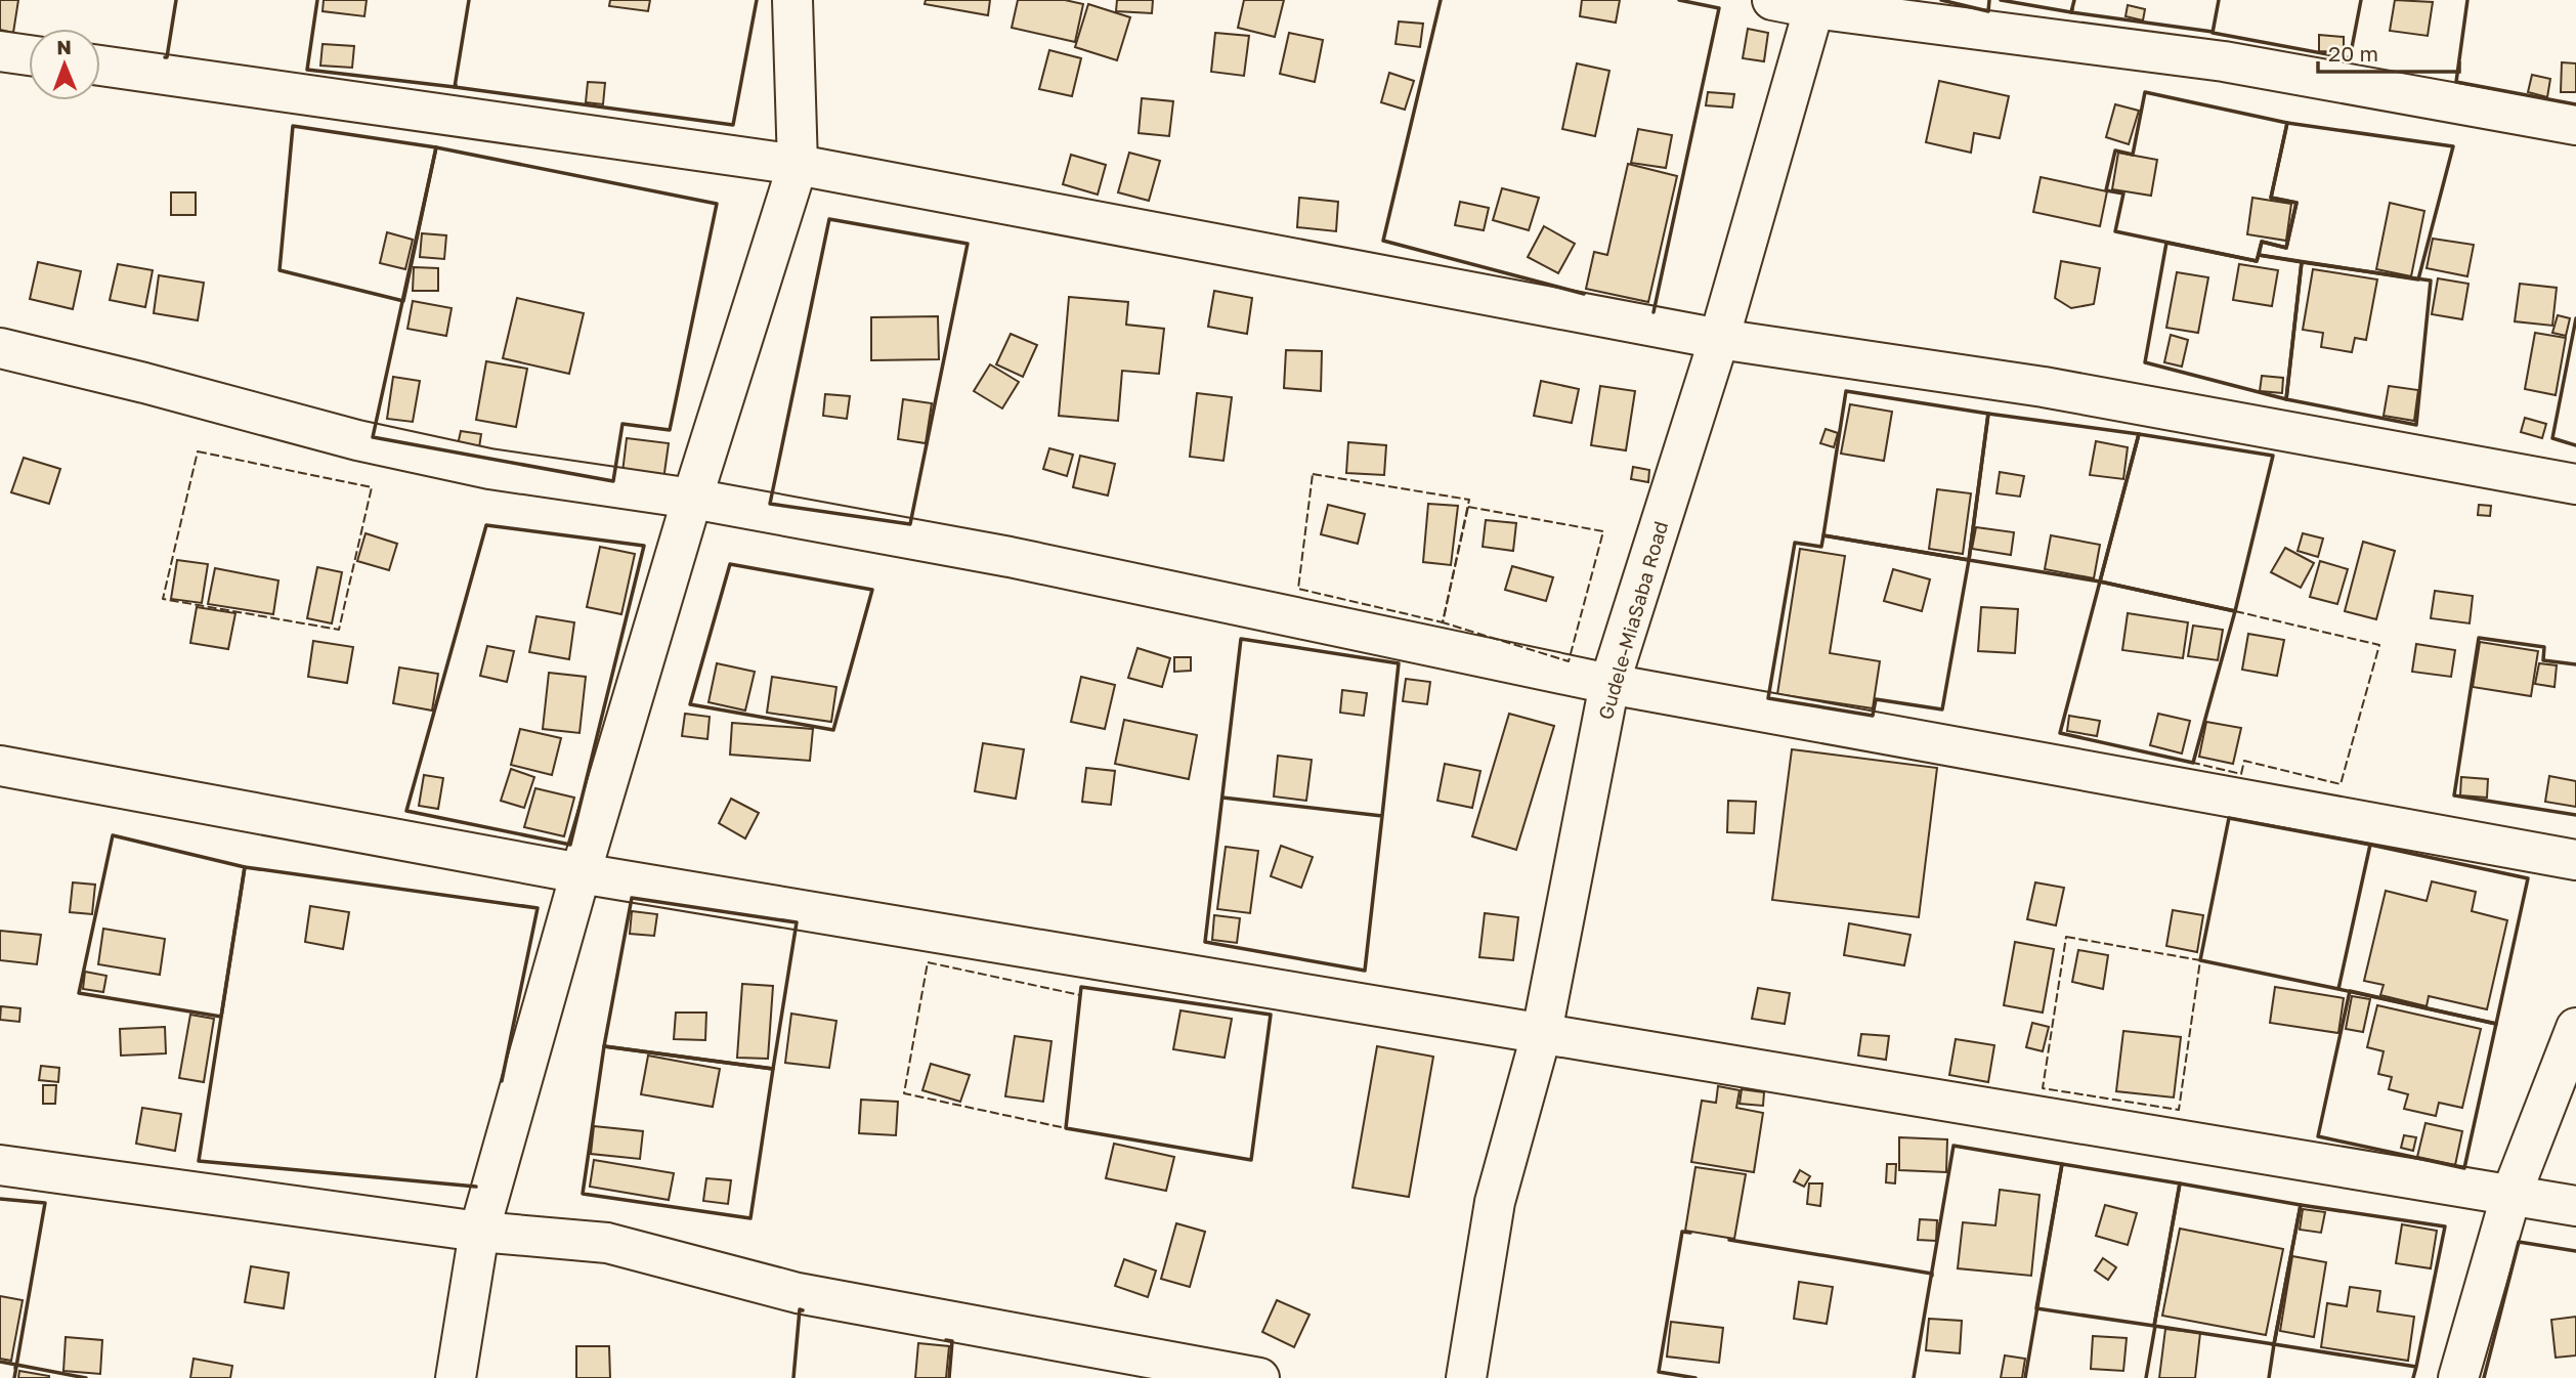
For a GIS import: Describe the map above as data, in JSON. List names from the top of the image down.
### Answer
{
  "streets": {
    "street": ["Gudele-MiaSaba Road"]
  },
  "scale_bar": "20 m",
  "north": "top"
}
